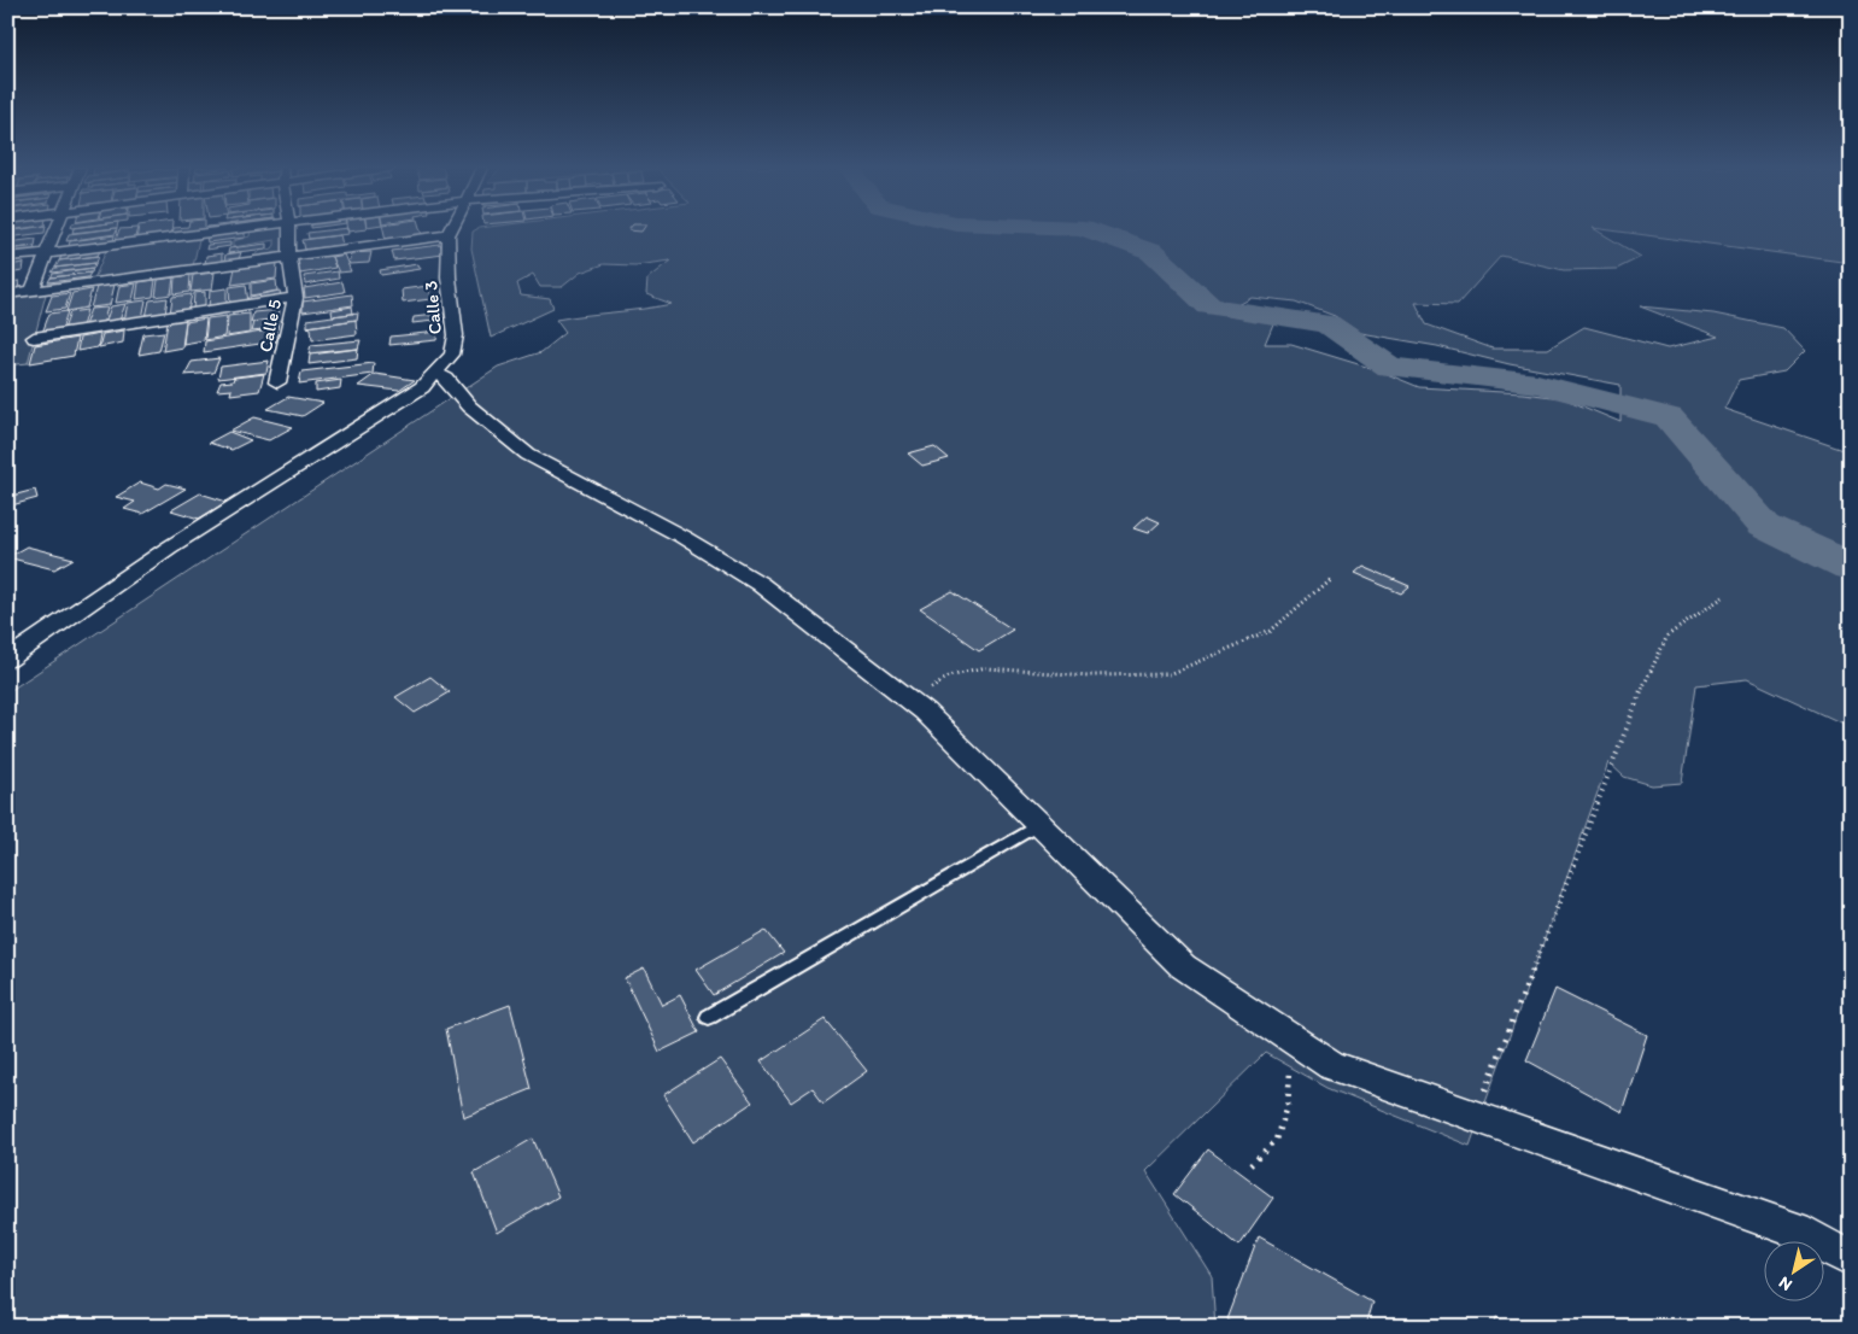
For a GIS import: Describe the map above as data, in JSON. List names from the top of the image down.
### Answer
{
  "streets": {
    "street": ["Calle 3", "Calle 5"]
  },
  "north": "bottom left"
}
